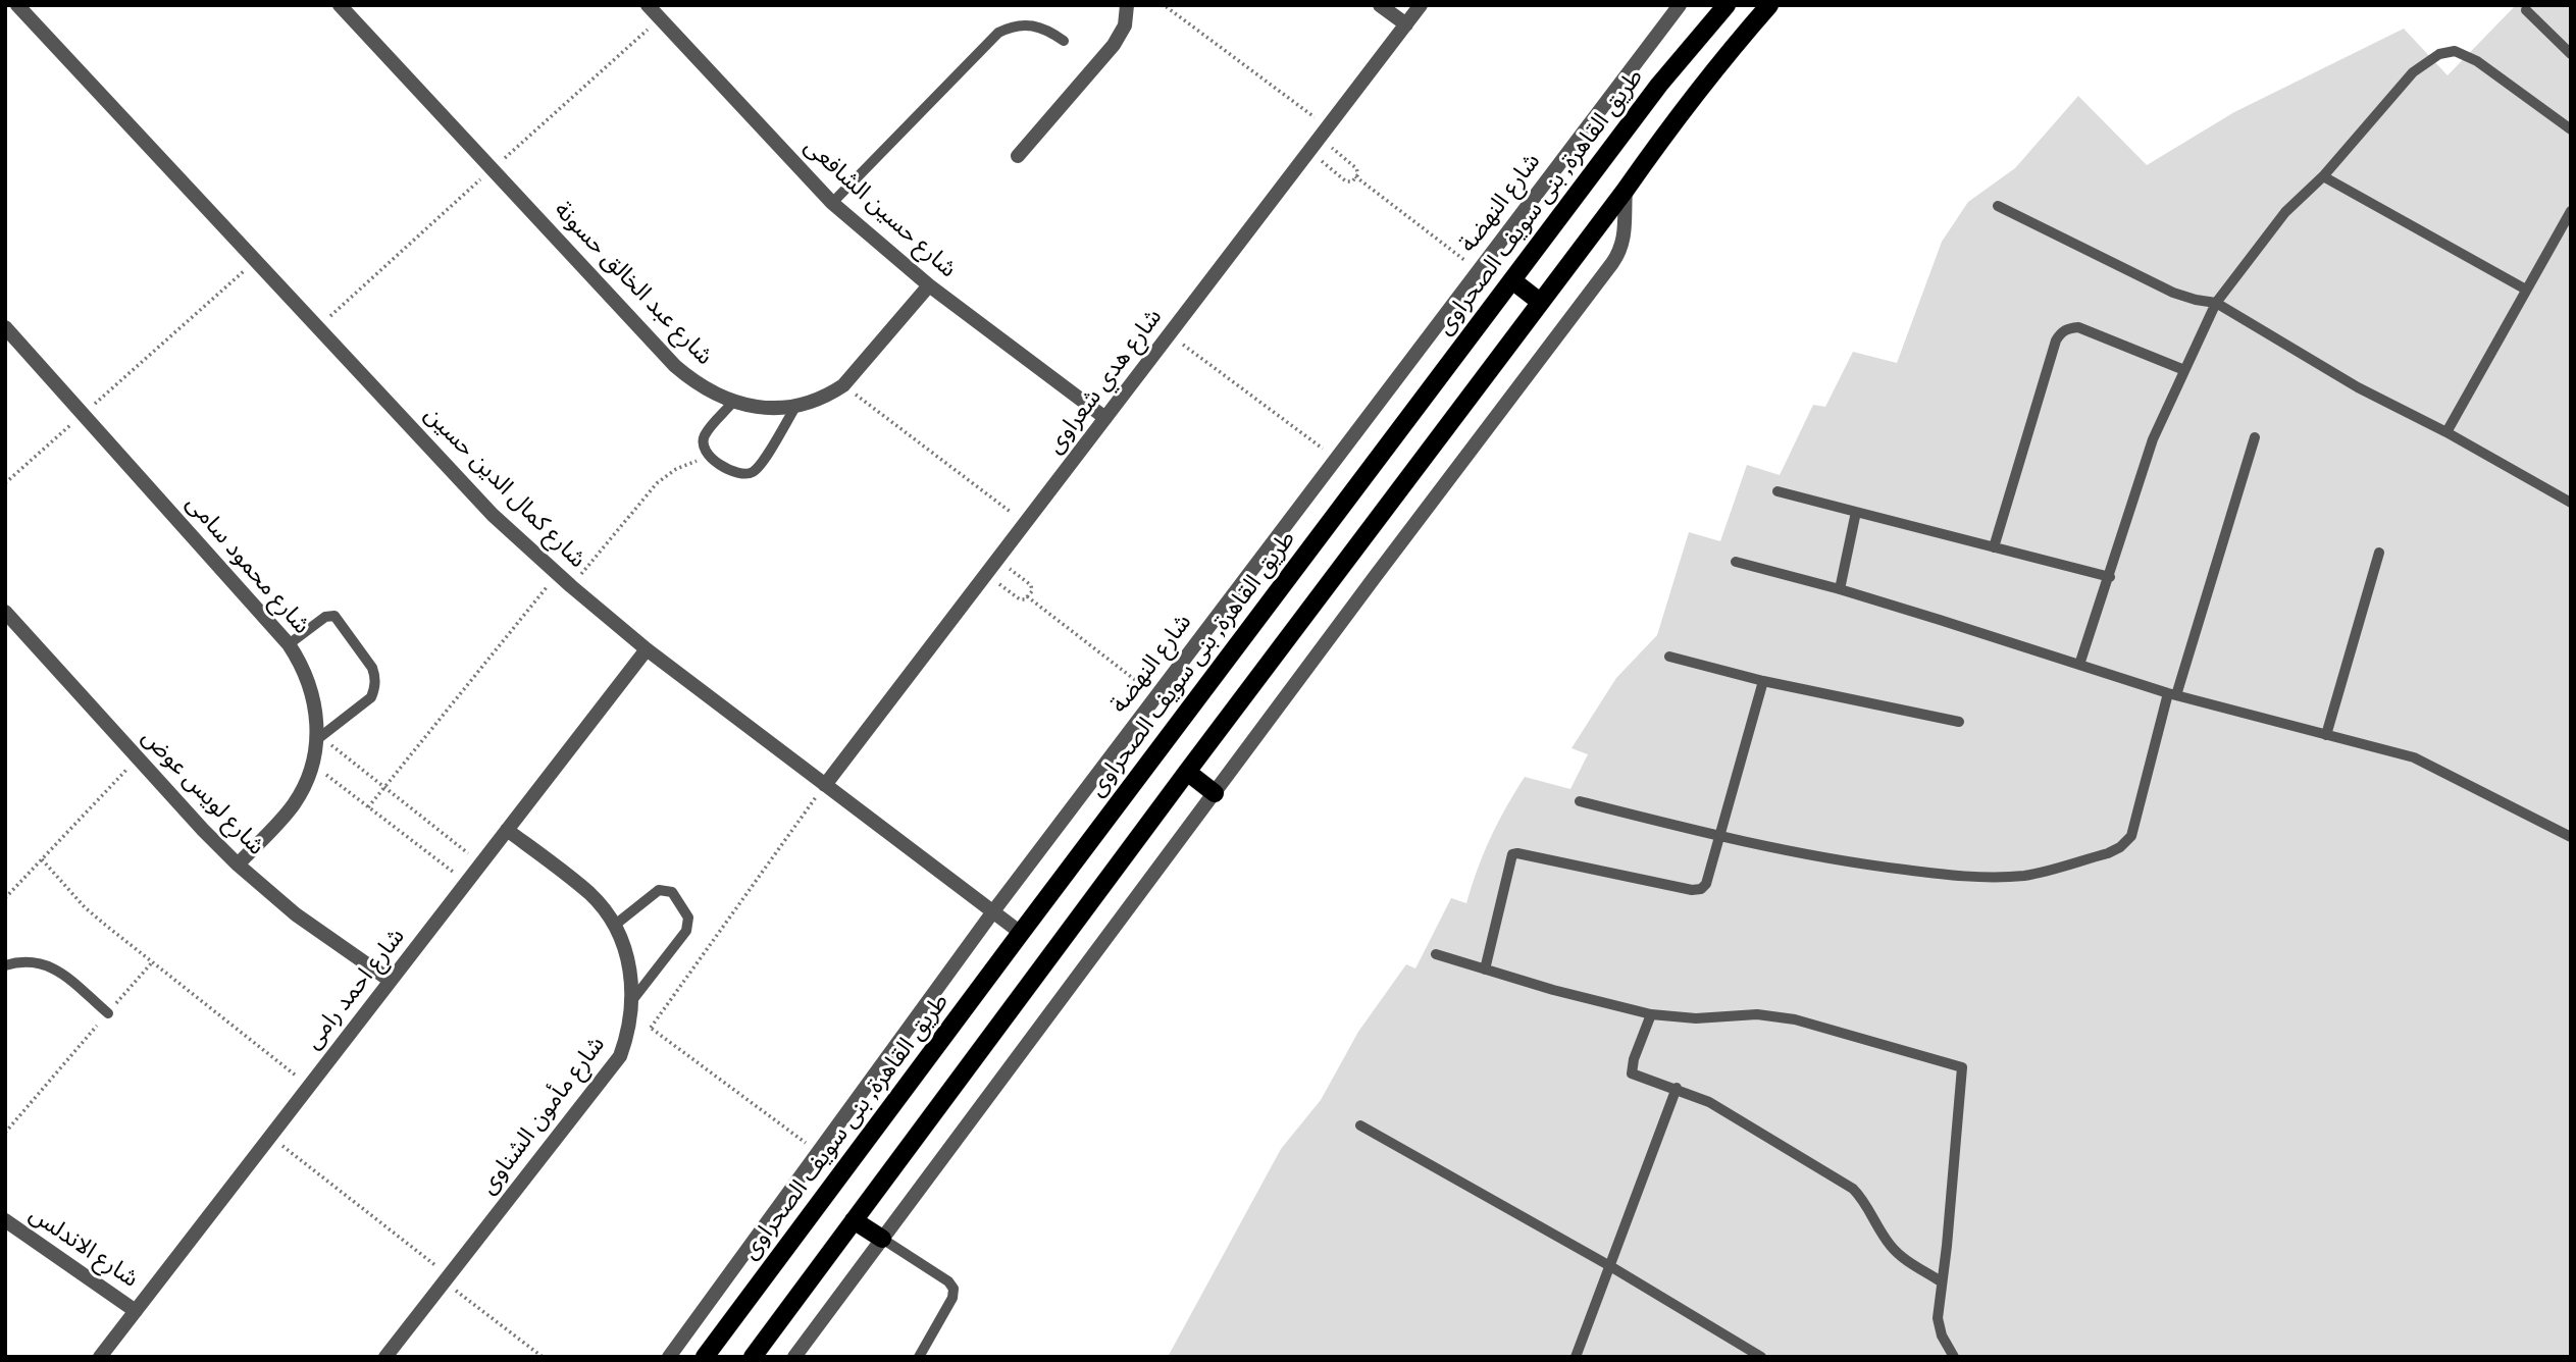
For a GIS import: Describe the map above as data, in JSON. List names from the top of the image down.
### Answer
{
  "streets": {
    "main road": ["طريق القاهرة, بنى سويف الصحراوى"],
    "street": [
      "شارع النهضة",
      "شارع حسين الشافعى",
      "شارع عبد الخالق حسونة",
      "شارع هدي شعراوى",
      "شارع كمال الدين حسين",
      "شارع محمود سامى",
      "شارع لويس عوض",
      "شارع احمد رامى",
      "شارع مأمون الشناوى",
      "شارع الاندلس"
    ]
  },
  "crossings": [
    ["طريق القاهرة, بنى سويف الصحراوى", "شارع كمال الدين حسين"],
    ["شارع النهضة", "شارع كمال الدين حسين"],
    ["شارع حسين الشافعى", "شارع عبد الخالق حسونة"],
    ["شارع حسين الشافعى", "شارع هدي شعراوى"],
    ["شارع هدي شعراوى", "شارع كمال الدين حسين"],
    ["شارع كمال الدين حسين", "شارع احمد رامى"],
    ["شارع محمود سامى", "شارع لويس عوض"],
    ["شارع لويس عوض", "شارع احمد رامى"],
    ["شارع احمد رامى", "شارع مأمون الشناوى"],
    ["شارع احمد رامى", "شارع الاندلس"]
  ]
}
